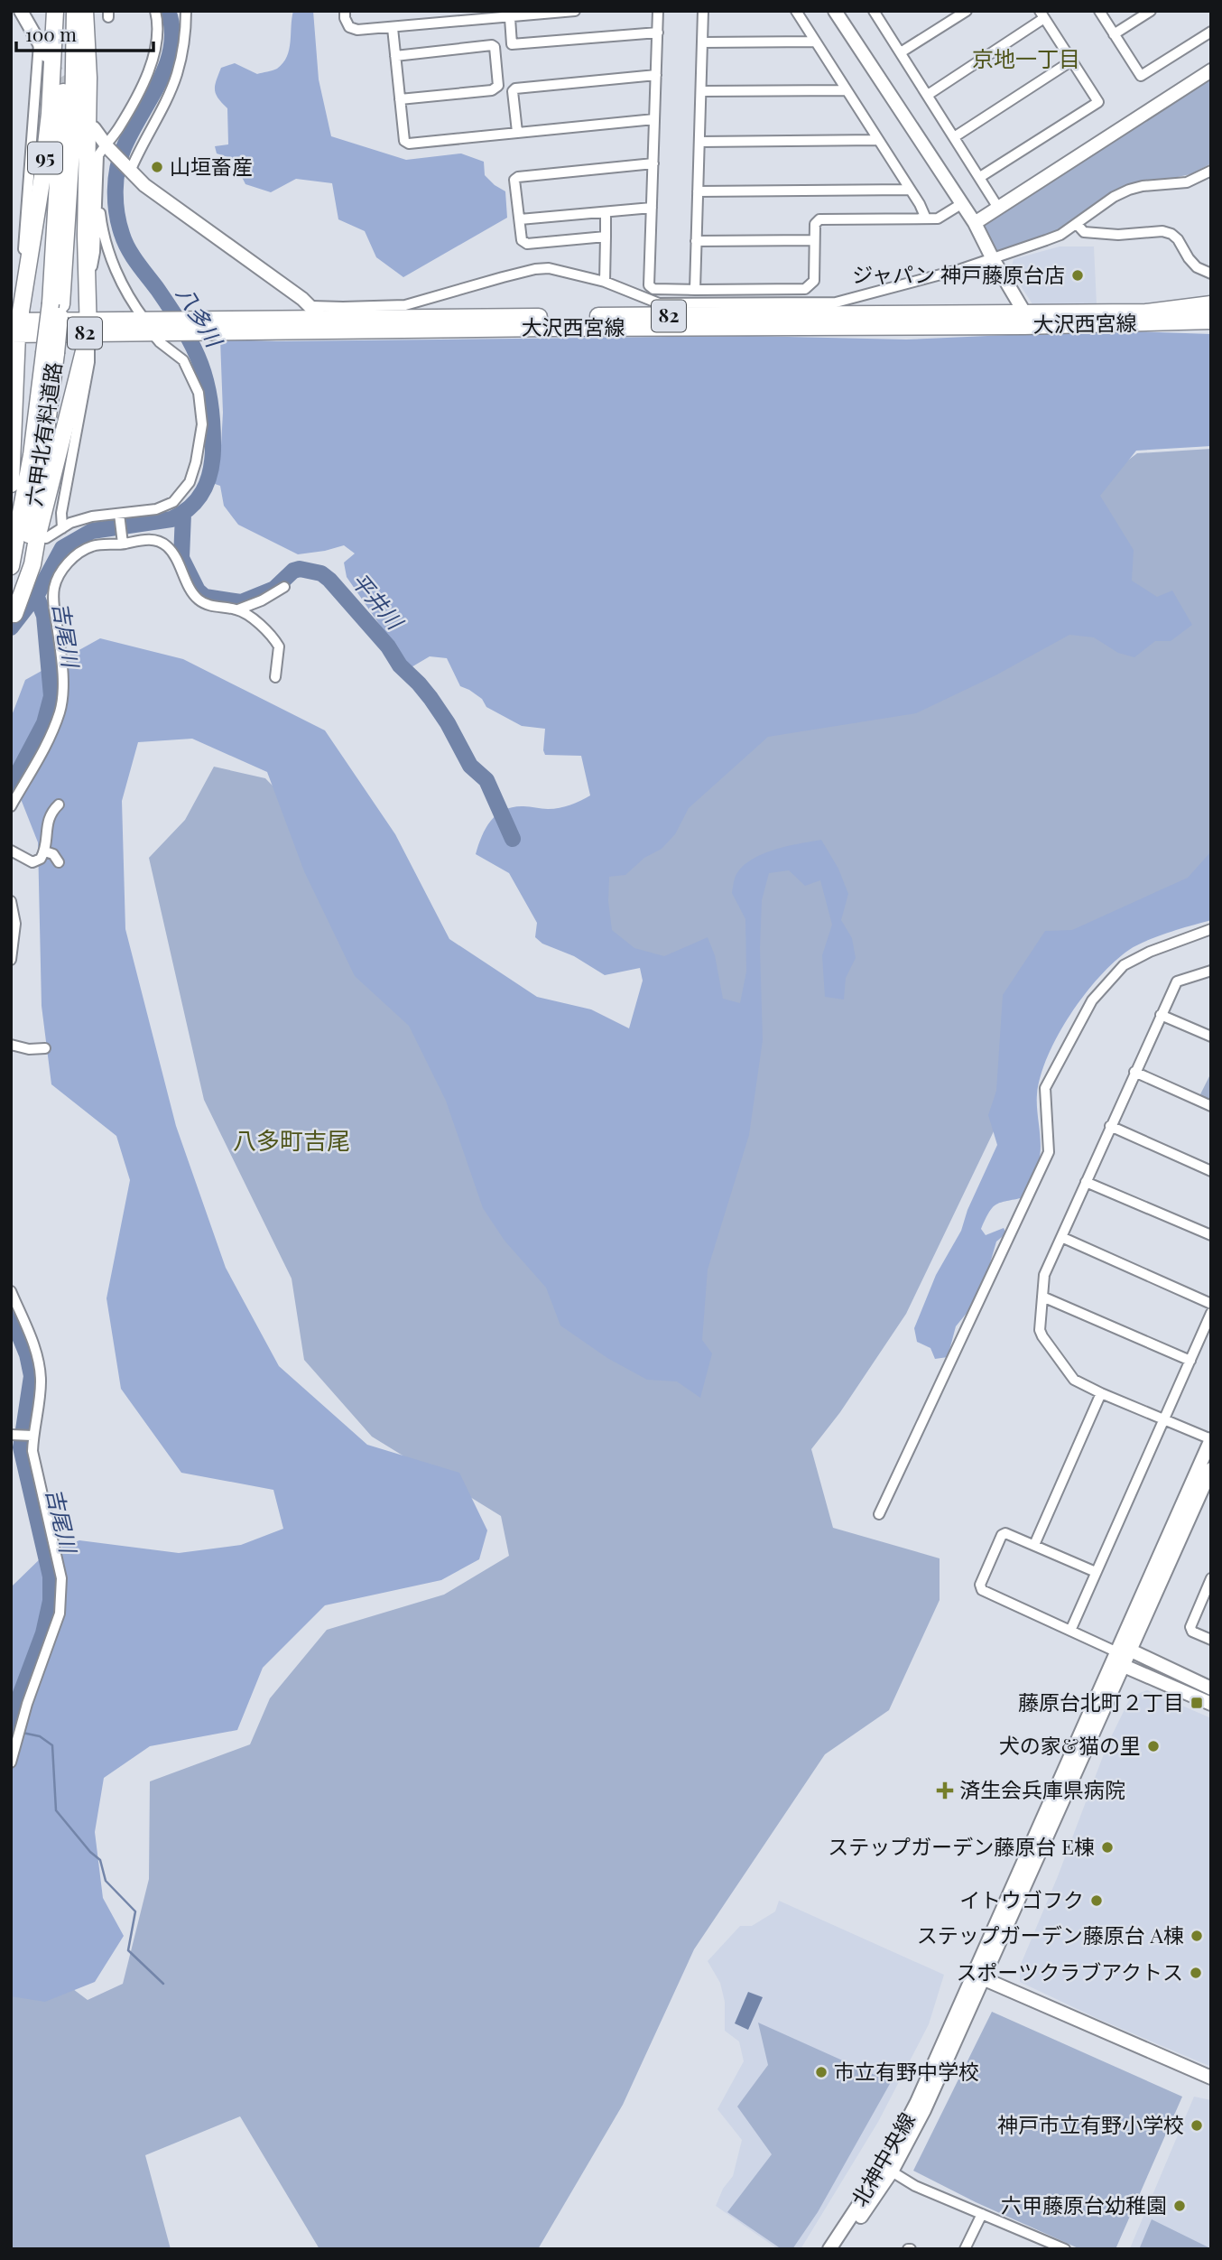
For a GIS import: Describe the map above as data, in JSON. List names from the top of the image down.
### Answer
{
  "streets": {
    "main road": [
      "95",
      "82",
      "大沢西宮線",
      "六甲北有料道路"
    ],
    "street": ["北神中央線"]
  },
  "crossings": [
    ["95", "大沢西宮線"]
  ],
  "districts": ["京地一丁目", "八多町吉尾"],
  "water": ["八多川", "平井川", "吉尾川"],
  "places": {
    "other": [
      "山垣畜産",
      "ジャパン 神戸藤原台店",
      "犬の家&猫の里",
      "ステップガーデン藤原台 E棟",
      "イトウゴフク",
      "ステップガーデン藤原台 A棟",
      "スポーツクラブアクトス",
      "市立有野中学校",
      "神戸市立有野小学校",
      "六甲藤原台幼稚園"
    ],
    "transit": ["藤原台北町２丁目"],
    "health": ["済生会兵庫県病院"]
  },
  "scale_bar": "100 m"
}
